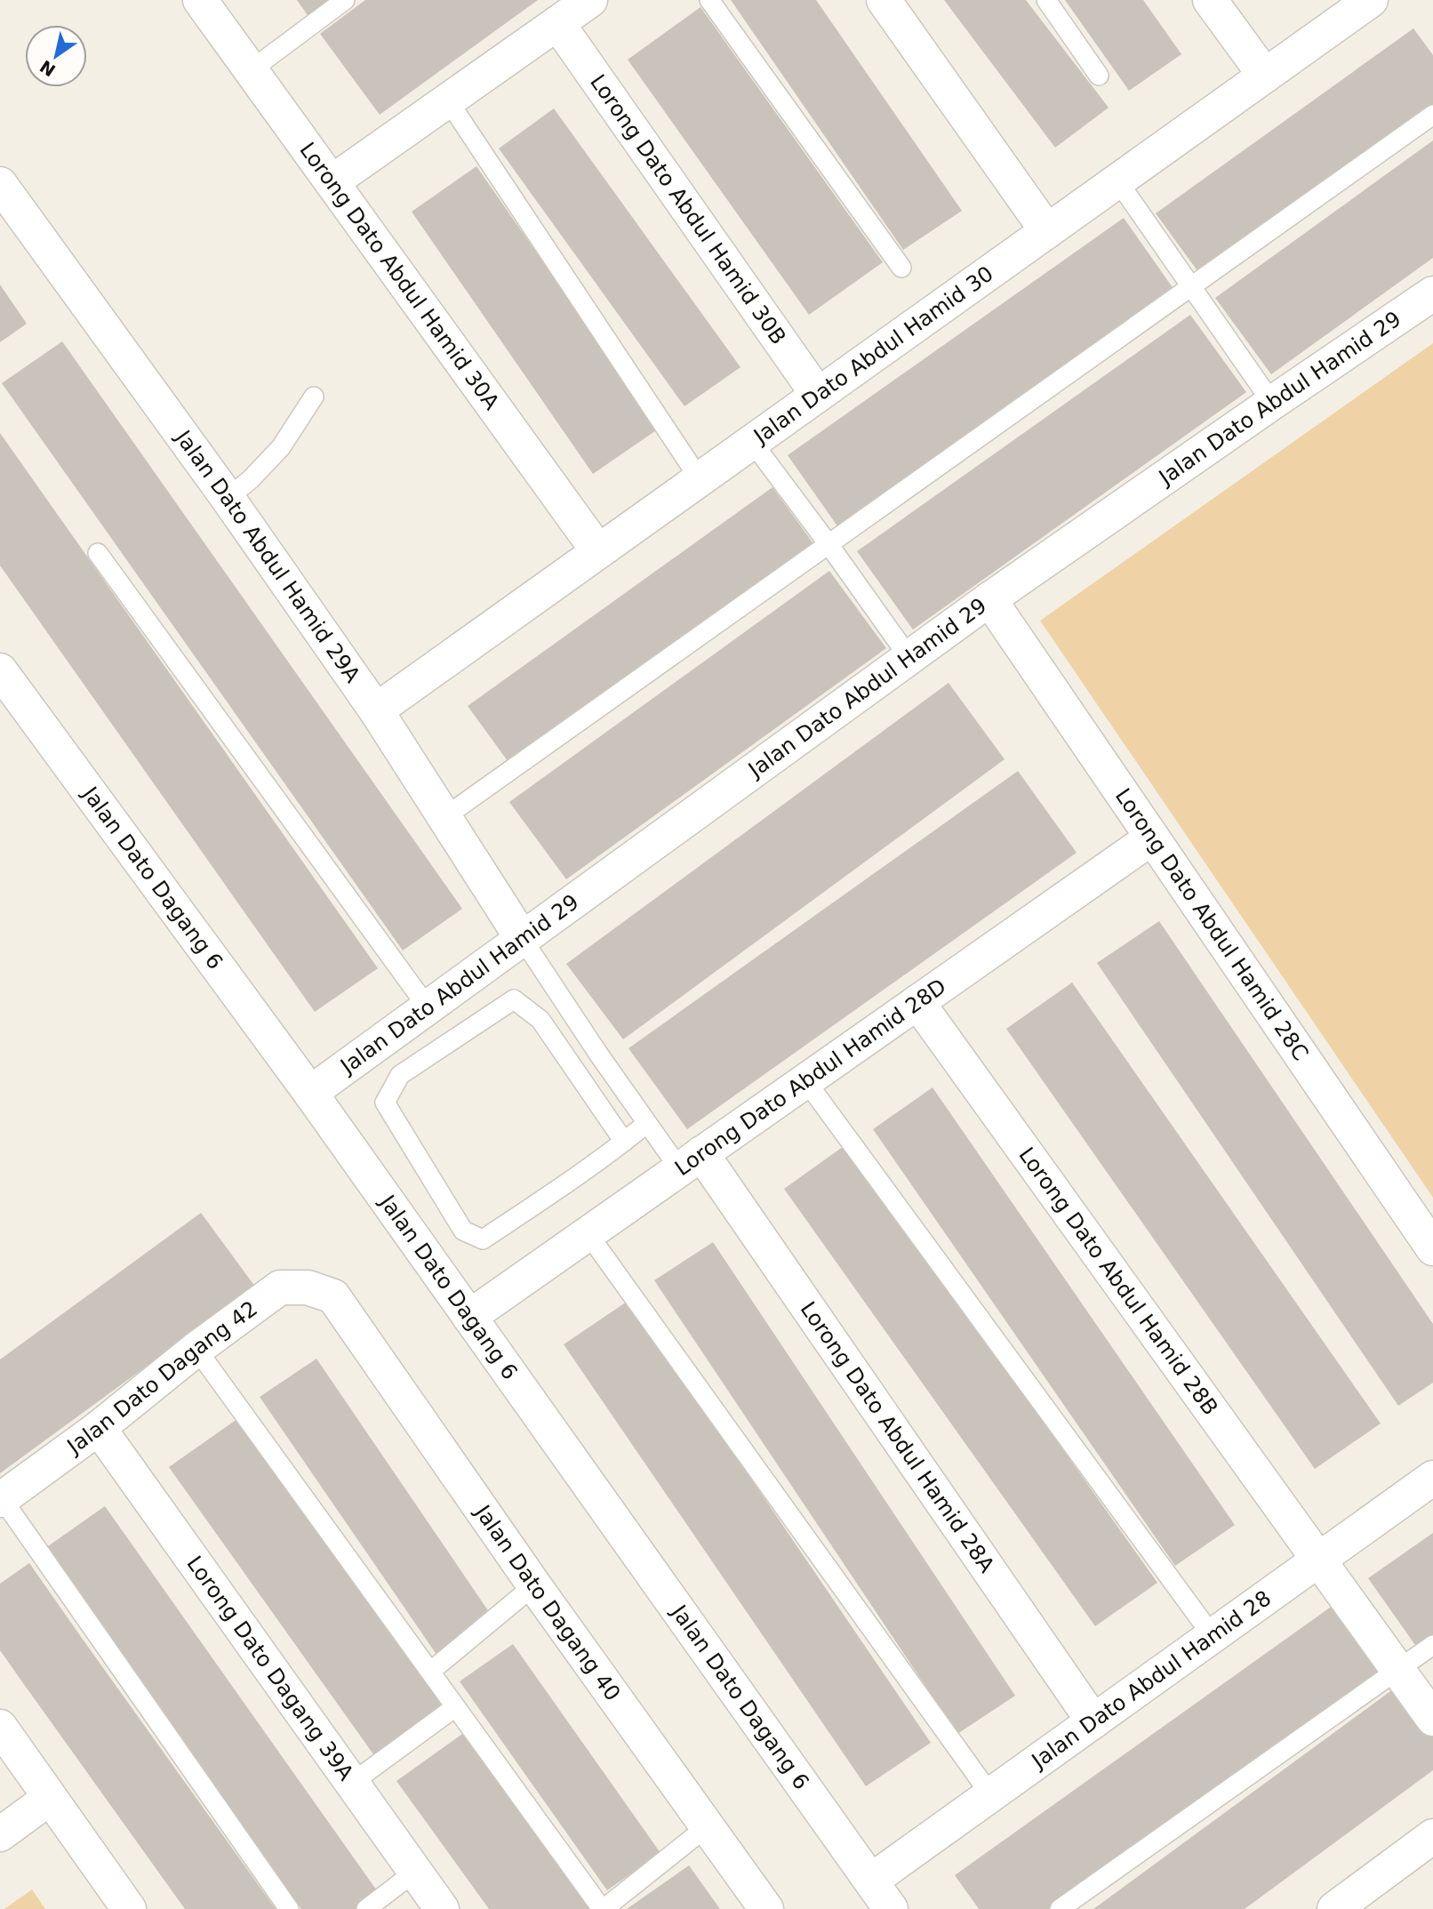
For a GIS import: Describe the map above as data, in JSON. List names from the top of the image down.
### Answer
{
  "streets": {
    "street": [
      "Lorong Dato Abdul Hamid 30B",
      "Lorong Dato Abdul Hamid 30A",
      "Jalan Dato Abdul Hamid 30",
      "Jalan Dato Abdul Hamid 29",
      "Jalan Dato Abdul Hamid 29A",
      "Jalan Dato Dagang 6",
      "Lorong Dato Abdul Hamid 28C",
      "Lorong Dato Abdul Hamid 28D",
      "Lorong Dato Abdul Hamid 28B",
      "Jalan Dato Dagang 42",
      "Lorong Dato Abdul Hamid 28A",
      "Jalan Dato Dagang 40",
      "Lorong Dato Dagang 39A",
      "Jalan Dato Abdul Hamid 28"
    ]
  },
  "crossings": [
    ["Lorong Dato Abdul Hamid 30B", "Jalan Dato Abdul Hamid 30"],
    ["Lorong Dato Abdul Hamid 30A", "Jalan Dato Abdul Hamid 30"],
    ["Jalan Dato Abdul Hamid 30", "Jalan Dato Abdul Hamid 29A"],
    ["Jalan Dato Abdul Hamid 29", "Jalan Dato Abdul Hamid 29A"],
    ["Jalan Dato Abdul Hamid 29", "Jalan Dato Dagang 6"],
    ["Jalan Dato Abdul Hamid 29", "Lorong Dato Abdul Hamid 28C"],
    ["Jalan Dato Dagang 6", "Lorong Dato Abdul Hamid 28D"],
    ["Jalan Dato Dagang 6", "Jalan Dato Abdul Hamid 28"],
    ["Lorong Dato Abdul Hamid 28C", "Lorong Dato Abdul Hamid 28D"],
    ["Lorong Dato Abdul Hamid 28D", "Lorong Dato Abdul Hamid 28B"],
    ["Lorong Dato Abdul Hamid 28D", "Lorong Dato Abdul Hamid 28A"],
    ["Lorong Dato Abdul Hamid 28B", "Jalan Dato Abdul Hamid 28"],
    ["Jalan Dato Dagang 42", "Jalan Dato Dagang 40"],
    ["Jalan Dato Dagang 42", "Lorong Dato Dagang 39A"],
    ["Lorong Dato Abdul Hamid 28A", "Jalan Dato Abdul Hamid 28"]
  ],
  "north": "bottom left"
}
